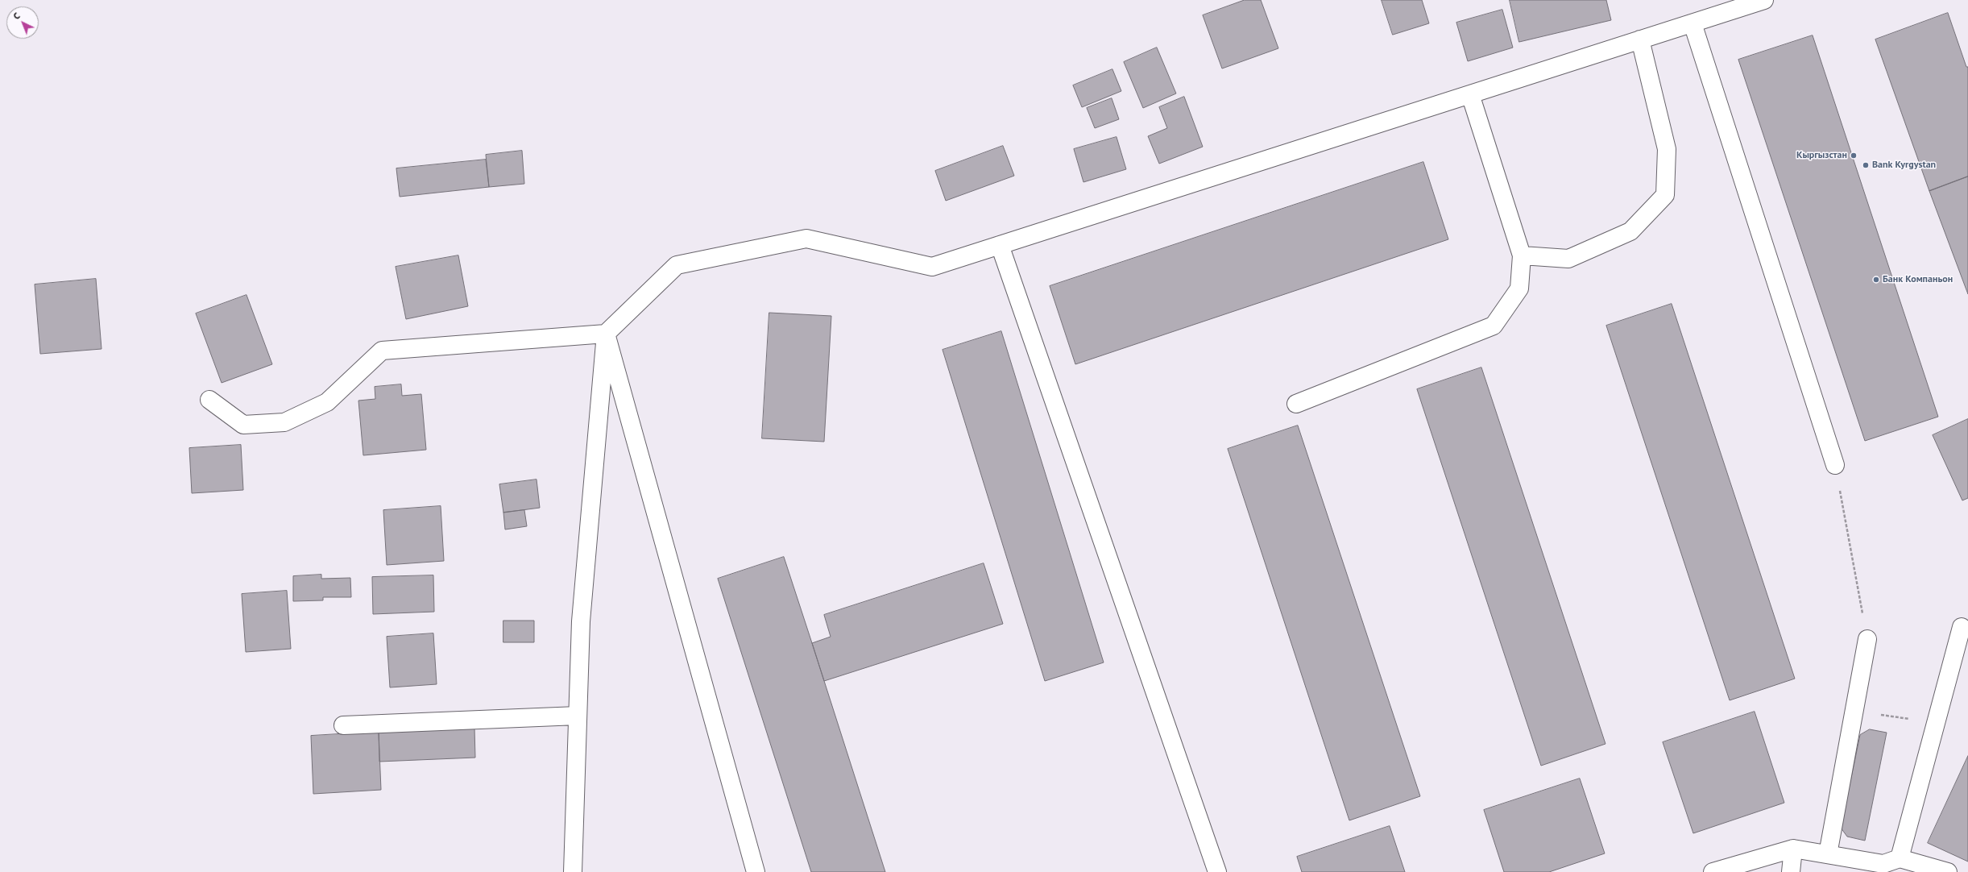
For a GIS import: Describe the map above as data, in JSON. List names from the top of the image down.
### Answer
{
  "places": ["Кыргызстан", "Bank Kyrgystan", "Банк Компаньон"],
  "north": "top left"
}
